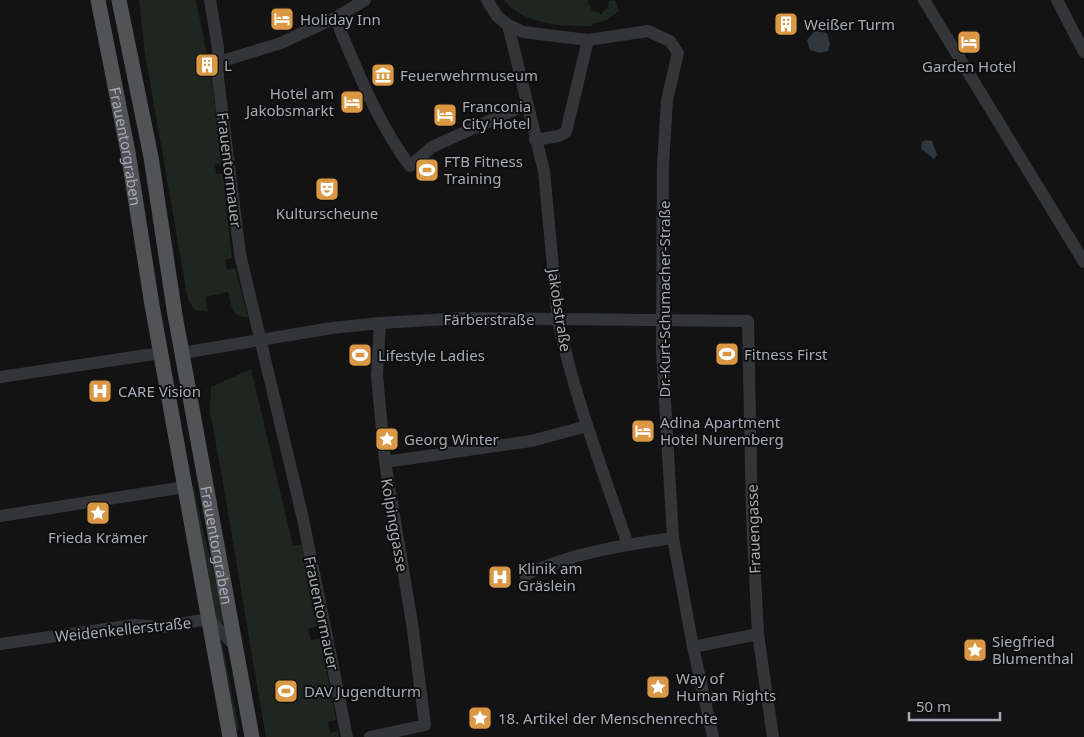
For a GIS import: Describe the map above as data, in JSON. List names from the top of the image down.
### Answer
{
  "streets": {
    "main road": ["Frauentorgraben"],
    "street": [
      "Frauentormauer",
      "Dr.-Kurt-Schumacher-Straße",
      "Jakobstraße",
      "Färberstraße",
      "Kolpinggasse",
      "Frauengasse",
      "Weidenkellerstraße"
    ]
  },
  "crossings": [
    ["Frauentorgraben", "Färberstraße"],
    ["Frauentorgraben", "Weidenkellerstraße"],
    ["Frauentormauer", "Färberstraße"],
    ["Dr.-Kurt-Schumacher-Straße", "Färberstraße"],
    ["Jakobstraße", "Färberstraße"],
    ["Färberstraße", "Kolpinggasse"],
    ["Färberstraße", "Frauengasse"]
  ],
  "places": {
    "hotel": [
      "Holiday Inn",
      "Garden Hotel",
      "Hotel am Jakobsmarkt",
      "Franconia City Hotel",
      "Adina Apartment Hotel Nuremberg"
    ],
    "building": ["Weißer Turm", "L"],
    "museum": ["Feuerwehrmuseum"],
    "sports": [
      "FTB Fitness Training",
      "Fitness First",
      "Lifestyle Ladies",
      "DAV Jugendturm"
    ],
    "theatre": ["Kulturscheune"],
    "hospital": ["CARE Vision", "Klinik am Gräslein"],
    "place": [
      "Georg Winter",
      "Frieda Krämer",
      "Siegfried Blumenthal",
      "Way of Human Rights",
      "18. Artikel der Menschenrechte"
    ]
  },
  "scale_bar": "50 m"
}
